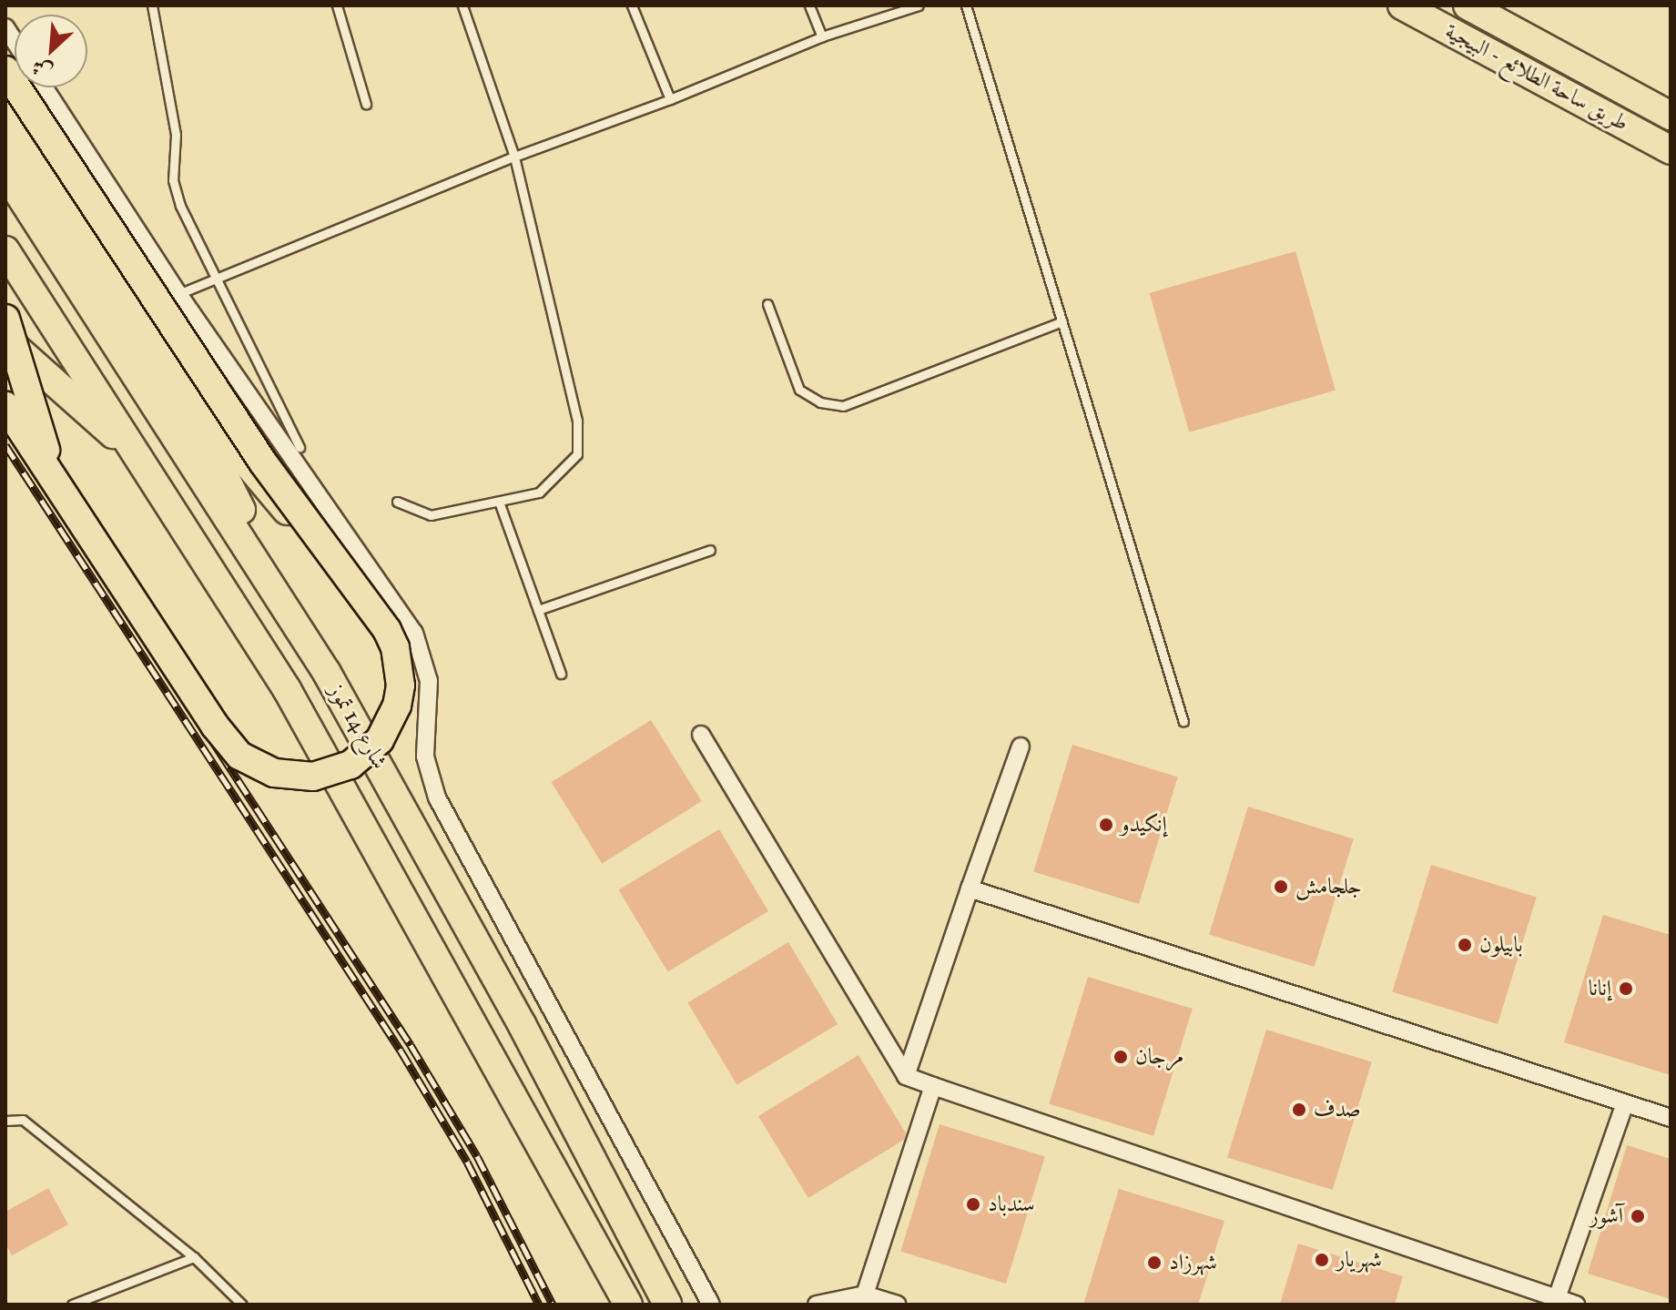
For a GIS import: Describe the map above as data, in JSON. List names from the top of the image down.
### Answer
{
  "streets": {
    "main road": ["طريق ساحة الطلائع - البيجية", "شارع 14 تموز"]
  },
  "places": [
    "إنكيدو",
    "جلجامش",
    "بابيلون",
    "إنانا",
    "مرجان",
    "صدف",
    "سندباد",
    "آشور",
    "شهريار",
    "شهرزاد"
  ],
  "north": "bottom left"
}
